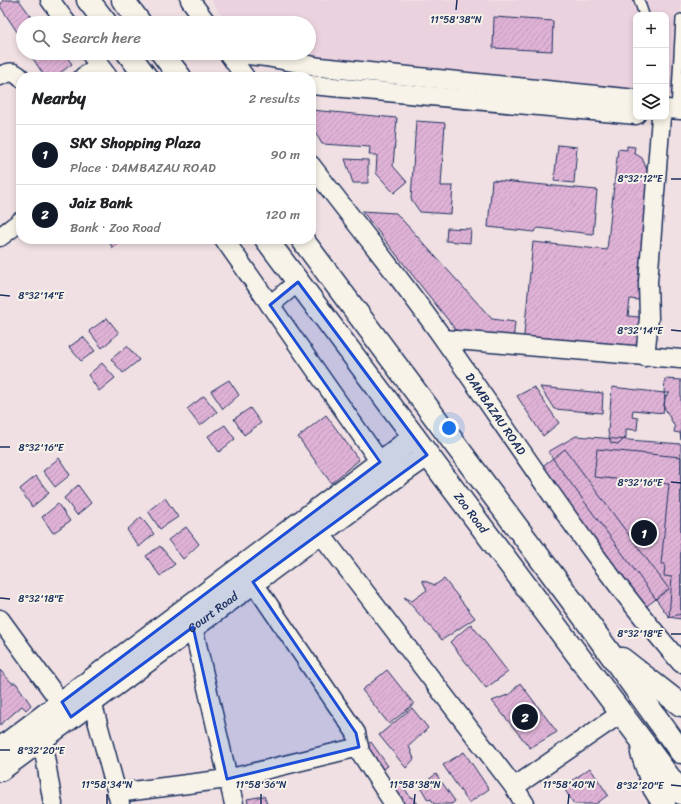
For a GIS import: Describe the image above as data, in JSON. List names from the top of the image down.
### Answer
{
  "streets": {
    "main road": ["Zoo Road", "Court Road"],
    "street": ["DAMBAZAU ROAD"]
  },
  "crossings": [
    ["Zoo Road", "Court Road"]
  ],
  "page": {
    "map_buttons": ["+", "−"],
    "search": "Search here",
    "heading": ["Nearby", "2 results"],
    "list": [
      {
        "mark": "1",
        "name": "SKY Shopping Plaza",
        "note": "Place · DAMBAZAU ROAD",
        "value": "90 m"
      },
      {
        "mark": "2",
        "name": "Jaiz Bank",
        "note": "Bank · Zoo Road",
        "value": "120 m"
      }
    ],
    "pins": ["1", "2"]
  },
  "coordinates": [
    "11°58'38\"N",
    "8°32'12\"E",
    "8°32'14\"E",
    "8°32'16\"E",
    "8°32'18\"E",
    "8°32'20\"E",
    "11°58'34\"N",
    "11°58'36\"N",
    "11°58'40\"N"
  ]
}
